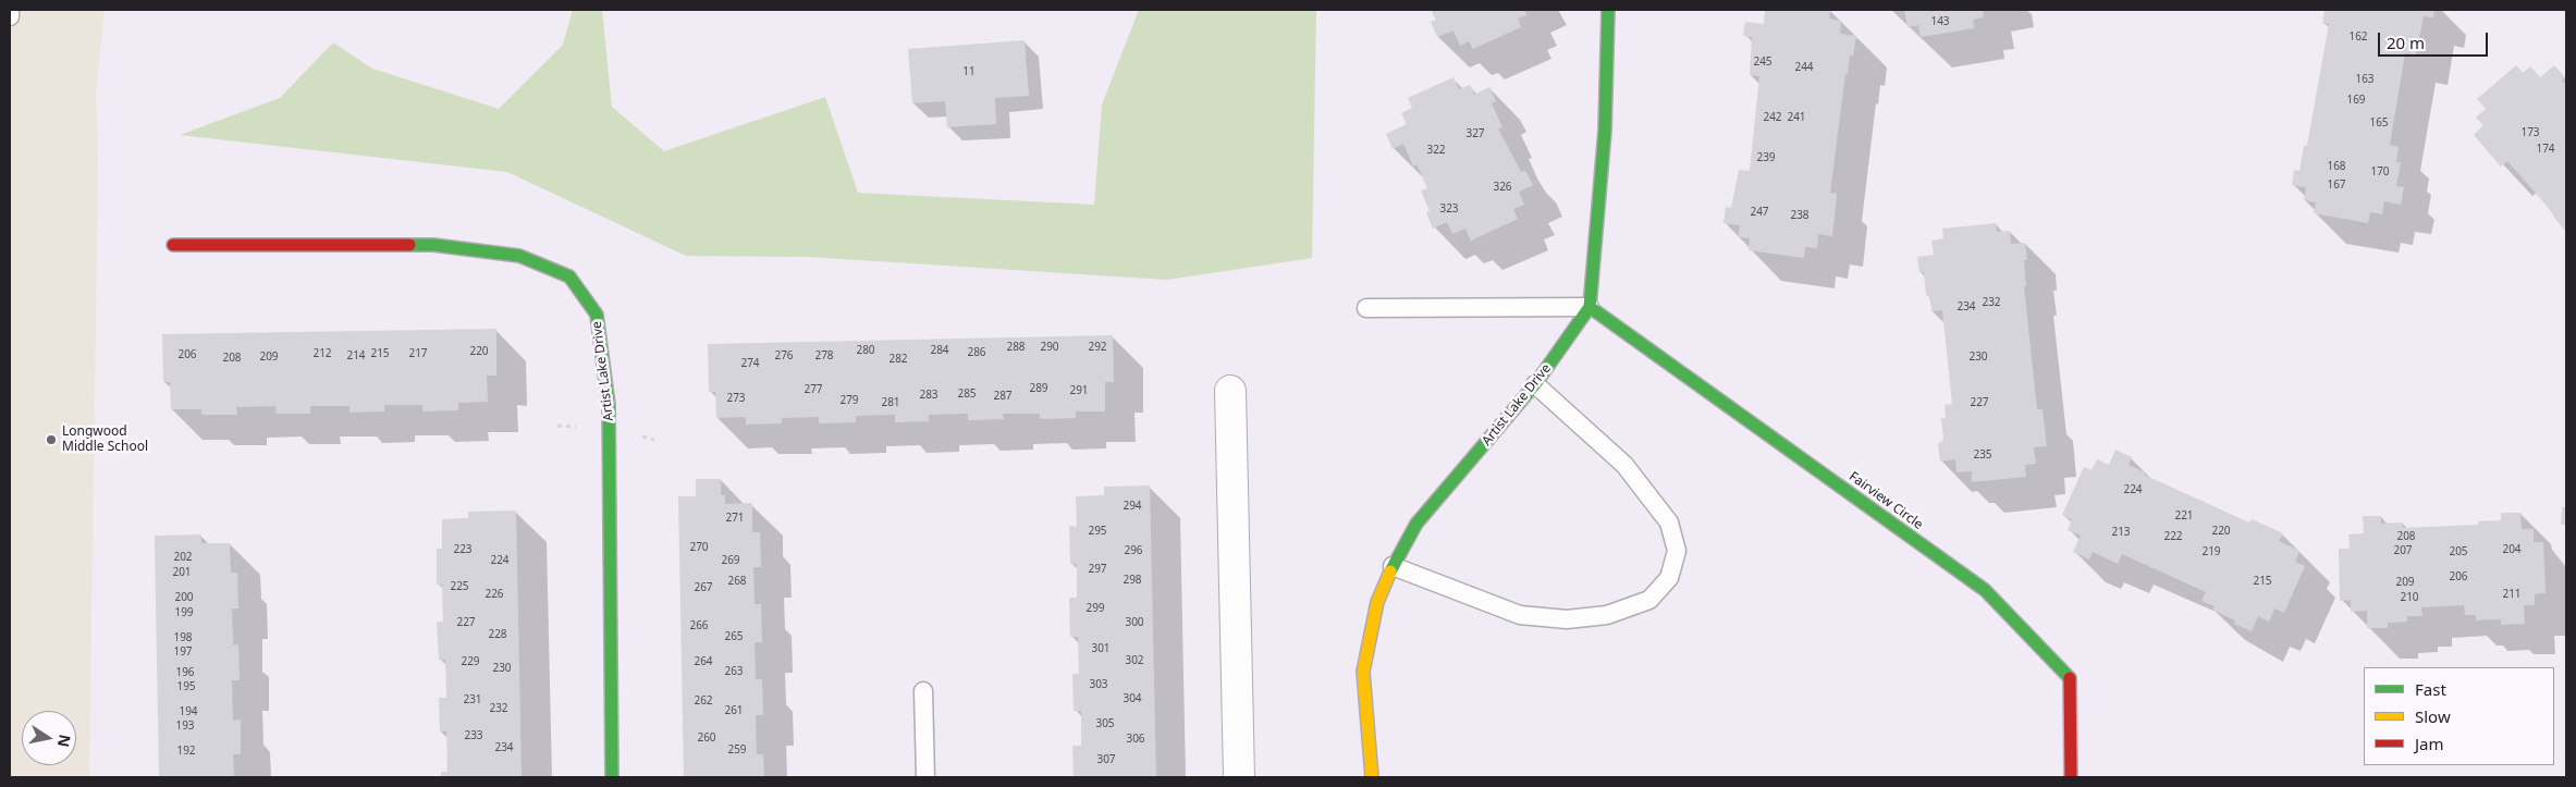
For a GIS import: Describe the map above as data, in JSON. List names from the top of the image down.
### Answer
{
  "streets": {
    "street": ["Artist Lake Drive", "Fairview Circle"]
  },
  "crossings": [
    ["Artist Lake Drive", "Fairview Circle"]
  ],
  "places": ["Longwood Middle School"],
  "house_numbers": [
    "143",
    "162",
    "245",
    "244",
    "11",
    "163",
    "169",
    "242",
    "241",
    "165",
    "173",
    "327",
    "174",
    "322",
    "239",
    "168",
    "170",
    "167",
    "326",
    "323",
    "247",
    "238",
    "232",
    "234",
    "288",
    "290",
    "292",
    "280",
    "284",
    "220",
    "286",
    "212",
    "215",
    "217",
    "206",
    "214",
    "276",
    "278",
    "209",
    "230",
    "208",
    "282",
    "274",
    "289",
    "277",
    "291",
    "285",
    "283",
    "287",
    "273",
    "279",
    "281",
    "227",
    "235",
    "224",
    "294",
    "221",
    "271",
    "295",
    "220",
    "213",
    "222",
    "208",
    "270",
    "223",
    "204",
    "296",
    "207",
    "219",
    "205",
    "202",
    "224",
    "269",
    "297",
    "201",
    "206",
    "298",
    "268",
    "215",
    "209",
    "225",
    "267",
    "226",
    "211",
    "200",
    "210",
    "299",
    "199",
    "227",
    "300",
    "266",
    "228",
    "265",
    "198",
    "301",
    "197",
    "302",
    "229",
    "264",
    "230",
    "263",
    "196",
    "303",
    "195",
    "304",
    "231",
    "262",
    "232",
    "261",
    "194",
    "305",
    "193",
    "233",
    "260",
    "306",
    "234",
    "259",
    "192",
    "307"
  ],
  "legend": ["Fast", "Slow", "Jam"],
  "scale_bar": "20 m",
  "north": "right"
}
